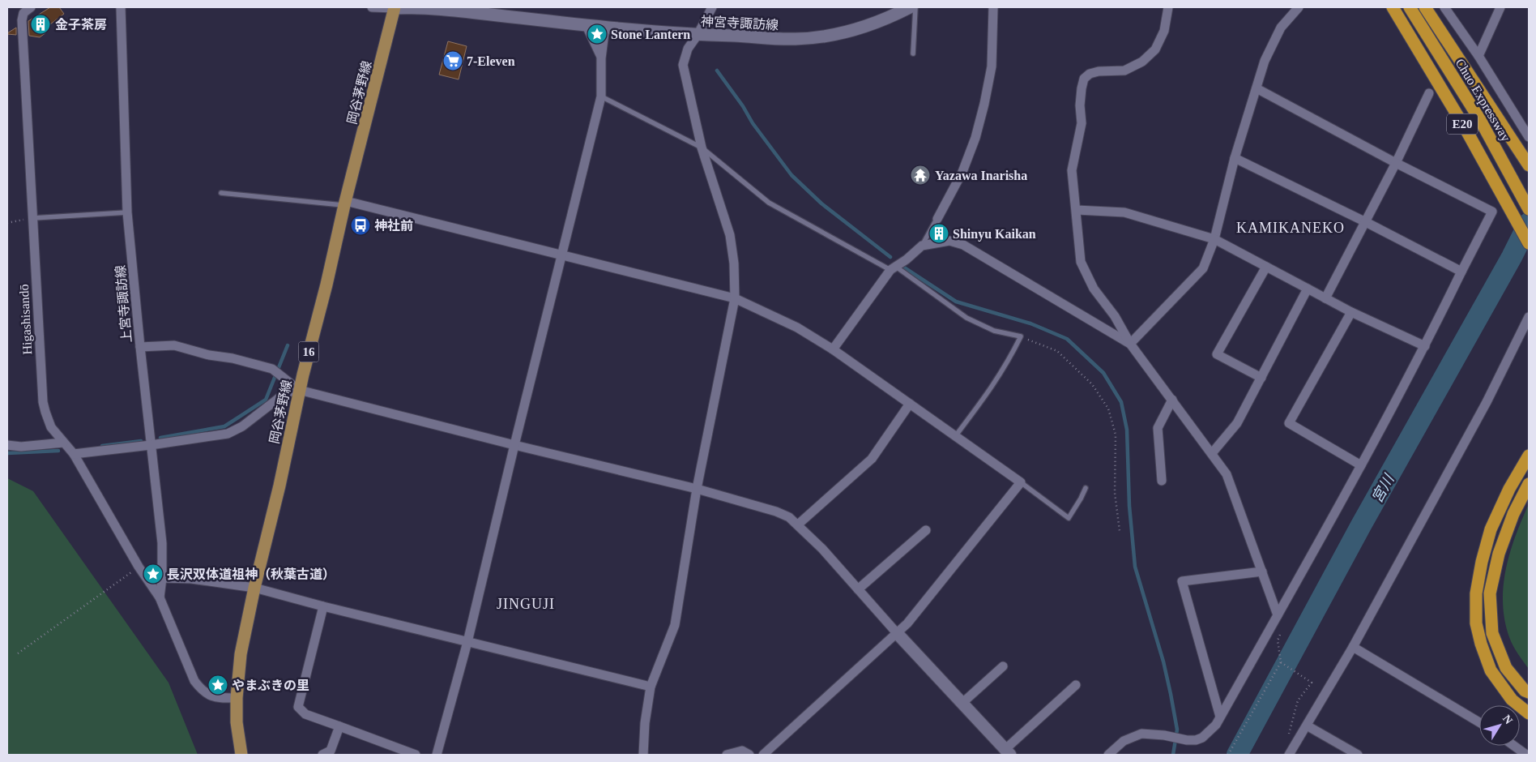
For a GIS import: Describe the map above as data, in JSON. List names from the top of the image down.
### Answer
{
  "streets": {
    "highway": ["Chuo Expressway", "E20"],
    "main road": ["神宮寺諏訪線", "岡谷茅野線", "16"],
    "street": ["上宮寺諏訪線", "Higashisandō"]
  },
  "crossings": [
    ["神宮寺諏訪線", "岡谷茅野線"],
    ["岡谷茅野線", "Higashisandō"],
    ["上宮寺諏訪線", "Higashisandō"]
  ],
  "districts": ["KAMIKANEKO", "JINGUJI"],
  "water": ["宮川"],
  "places": {
    "building": ["金子茶房", "Shinyu Kaikan"],
    "place": ["Stone Lantern", "長沢双体道祖神（秋葉古道）", "やまぶきの里"],
    "supermarket": ["7-Eleven"],
    "temple": ["Yazawa Inarisha"],
    "bus stop": ["神社前"]
  },
  "north": "top right"
}
